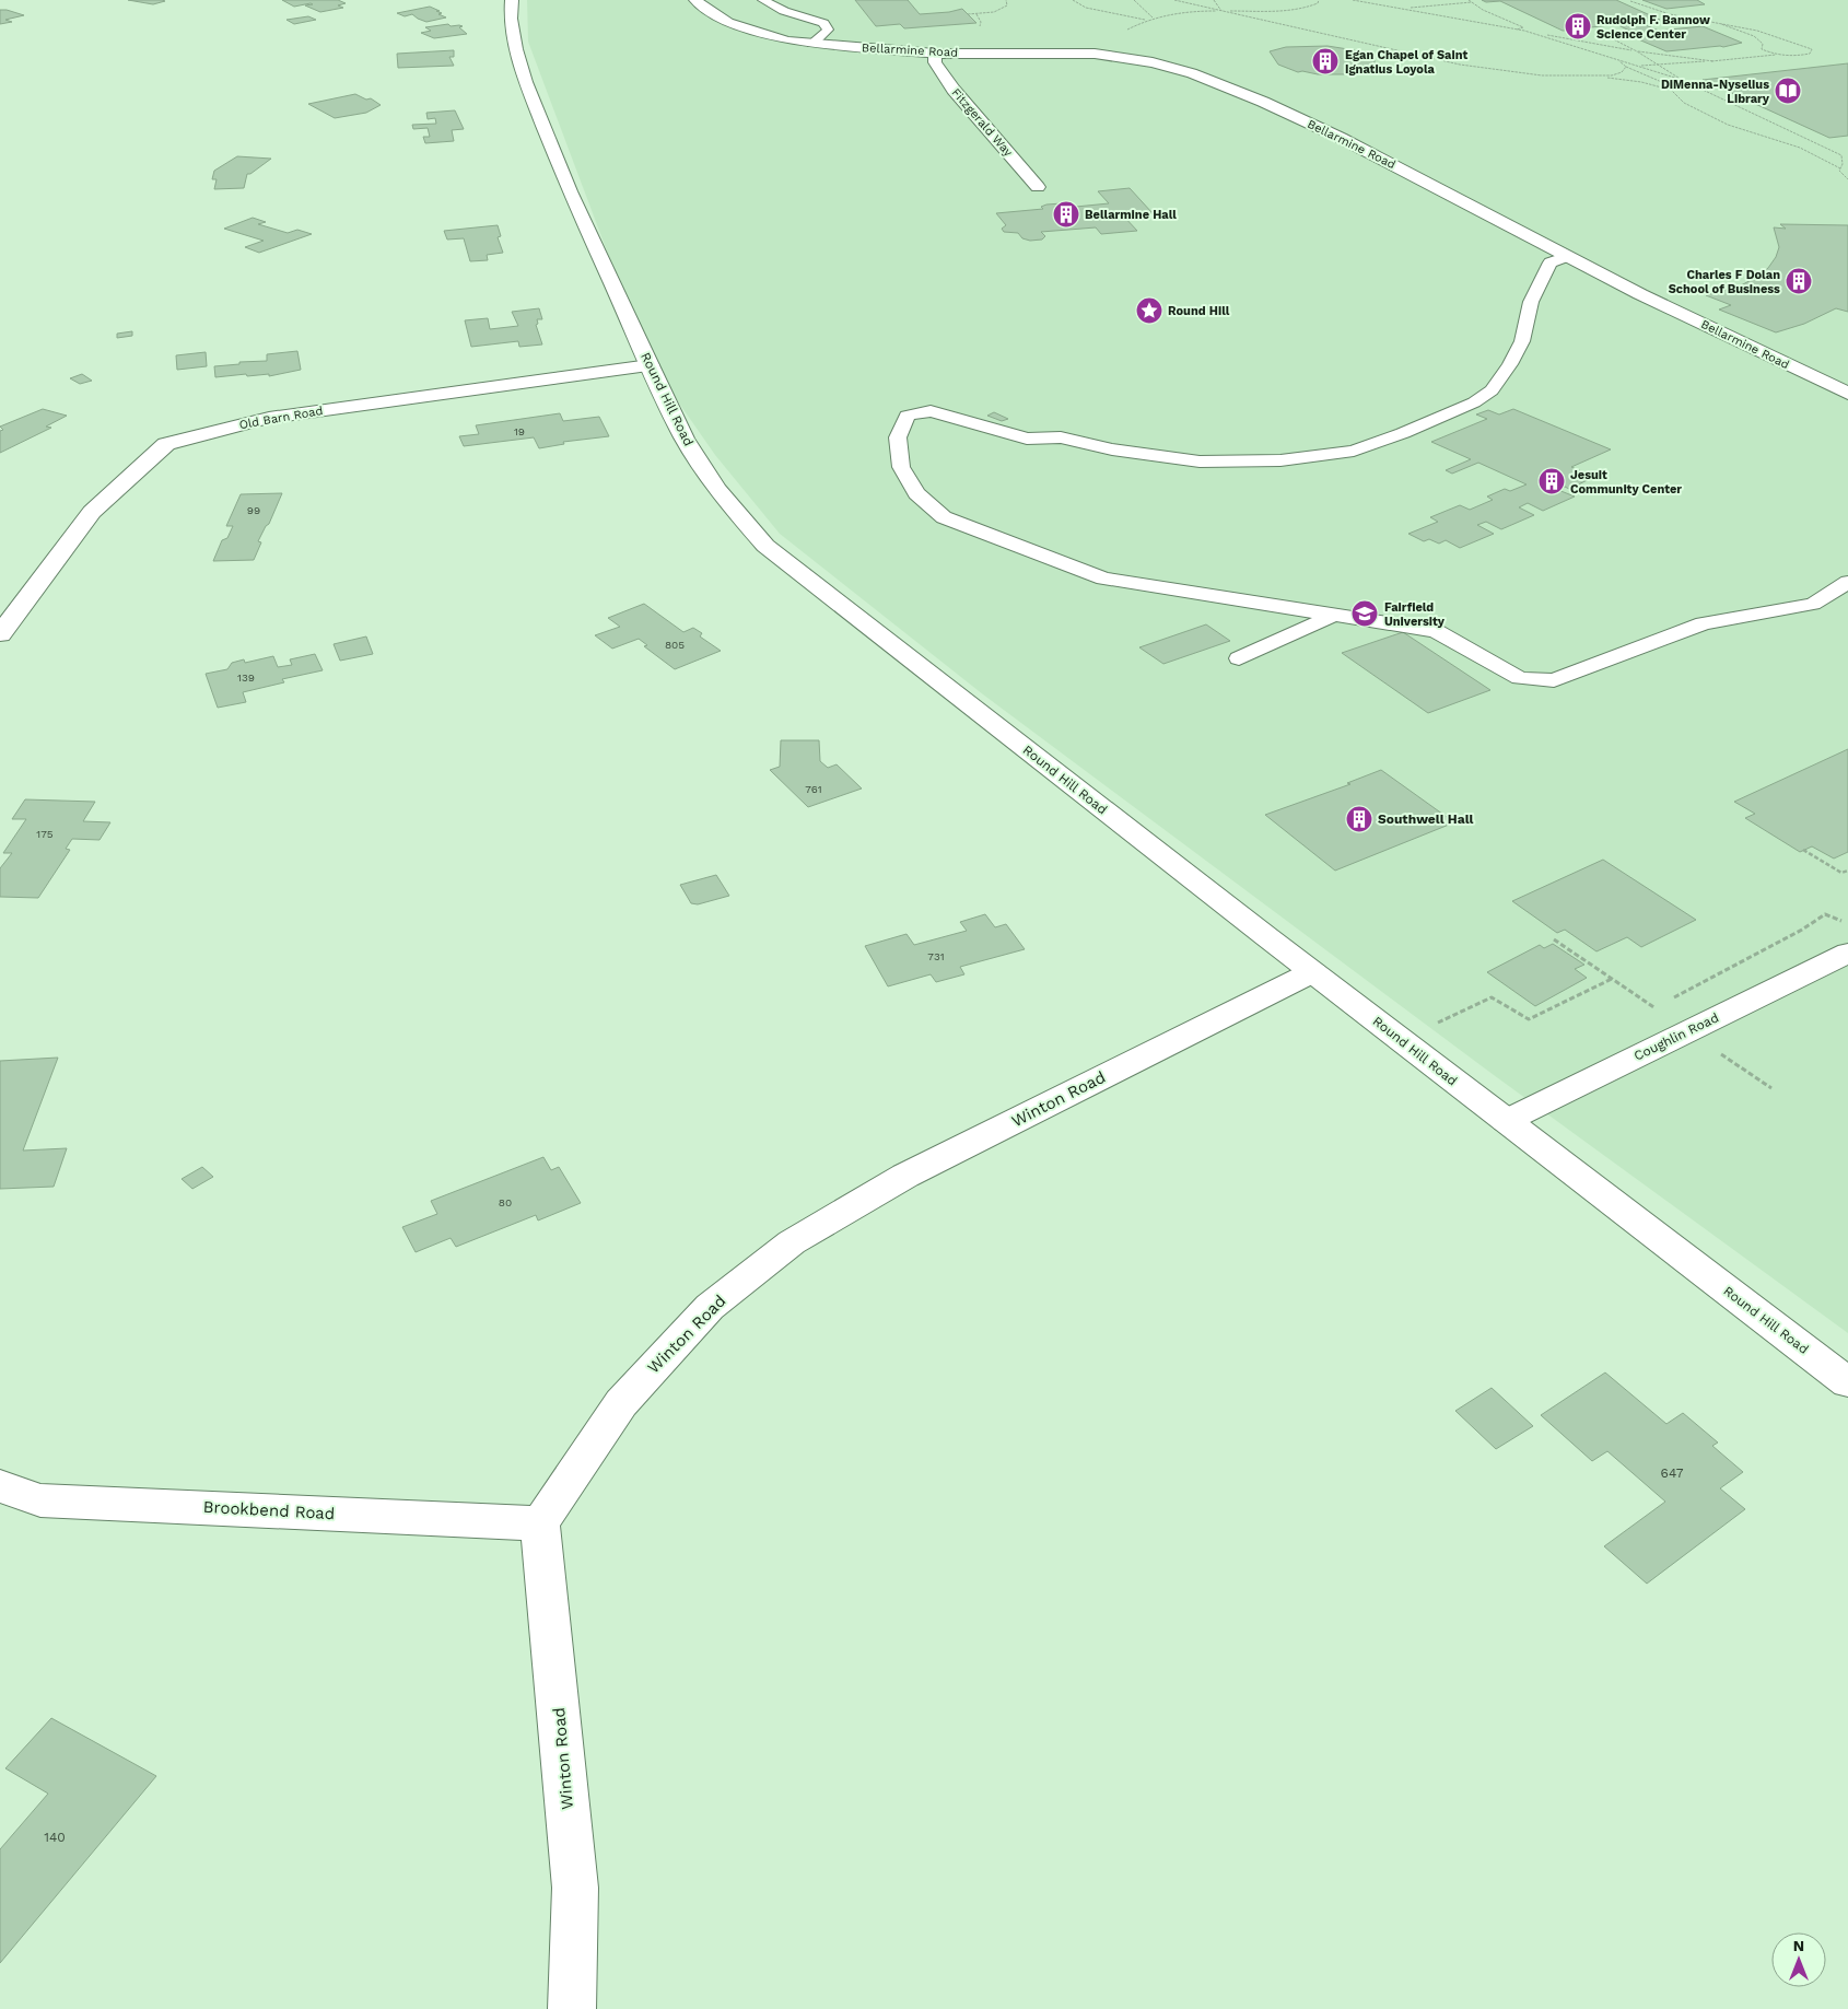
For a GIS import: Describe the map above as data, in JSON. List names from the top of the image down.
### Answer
{
  "streets": {
    "street": [
      "Bellarmine Road",
      "Fitzgerald Way",
      "Round Hill Road",
      "Old Barn Road",
      "Coughlin Road",
      "Winton Road",
      "Brookbend Road"
    ]
  },
  "crossings": [
    ["Bellarmine Road", "Fitzgerald Way"],
    ["Round Hill Road", "Old Barn Road"],
    ["Round Hill Road", "Coughlin Road"],
    ["Round Hill Road", "Winton Road"],
    ["Winton Road", "Brookbend Road"]
  ],
  "places": {
    "building": [
      "Rudolph F. Bannow Science Center",
      "Egan Chapel of Saint Ignatius Loyola",
      "Bellarmine Hall",
      "Charles F Dolan School of Business",
      "Jesuit Community Center",
      "Southwell Hall"
    ],
    "library": ["DiMenna-Nyselius Library"],
    "place": ["Round Hill"],
    "school or university": ["Fairfield University"]
  },
  "house_numbers": [
    "19",
    "99",
    "805",
    "139",
    "761",
    "175",
    "731",
    "80",
    "647",
    "140"
  ],
  "north": "top"
}
